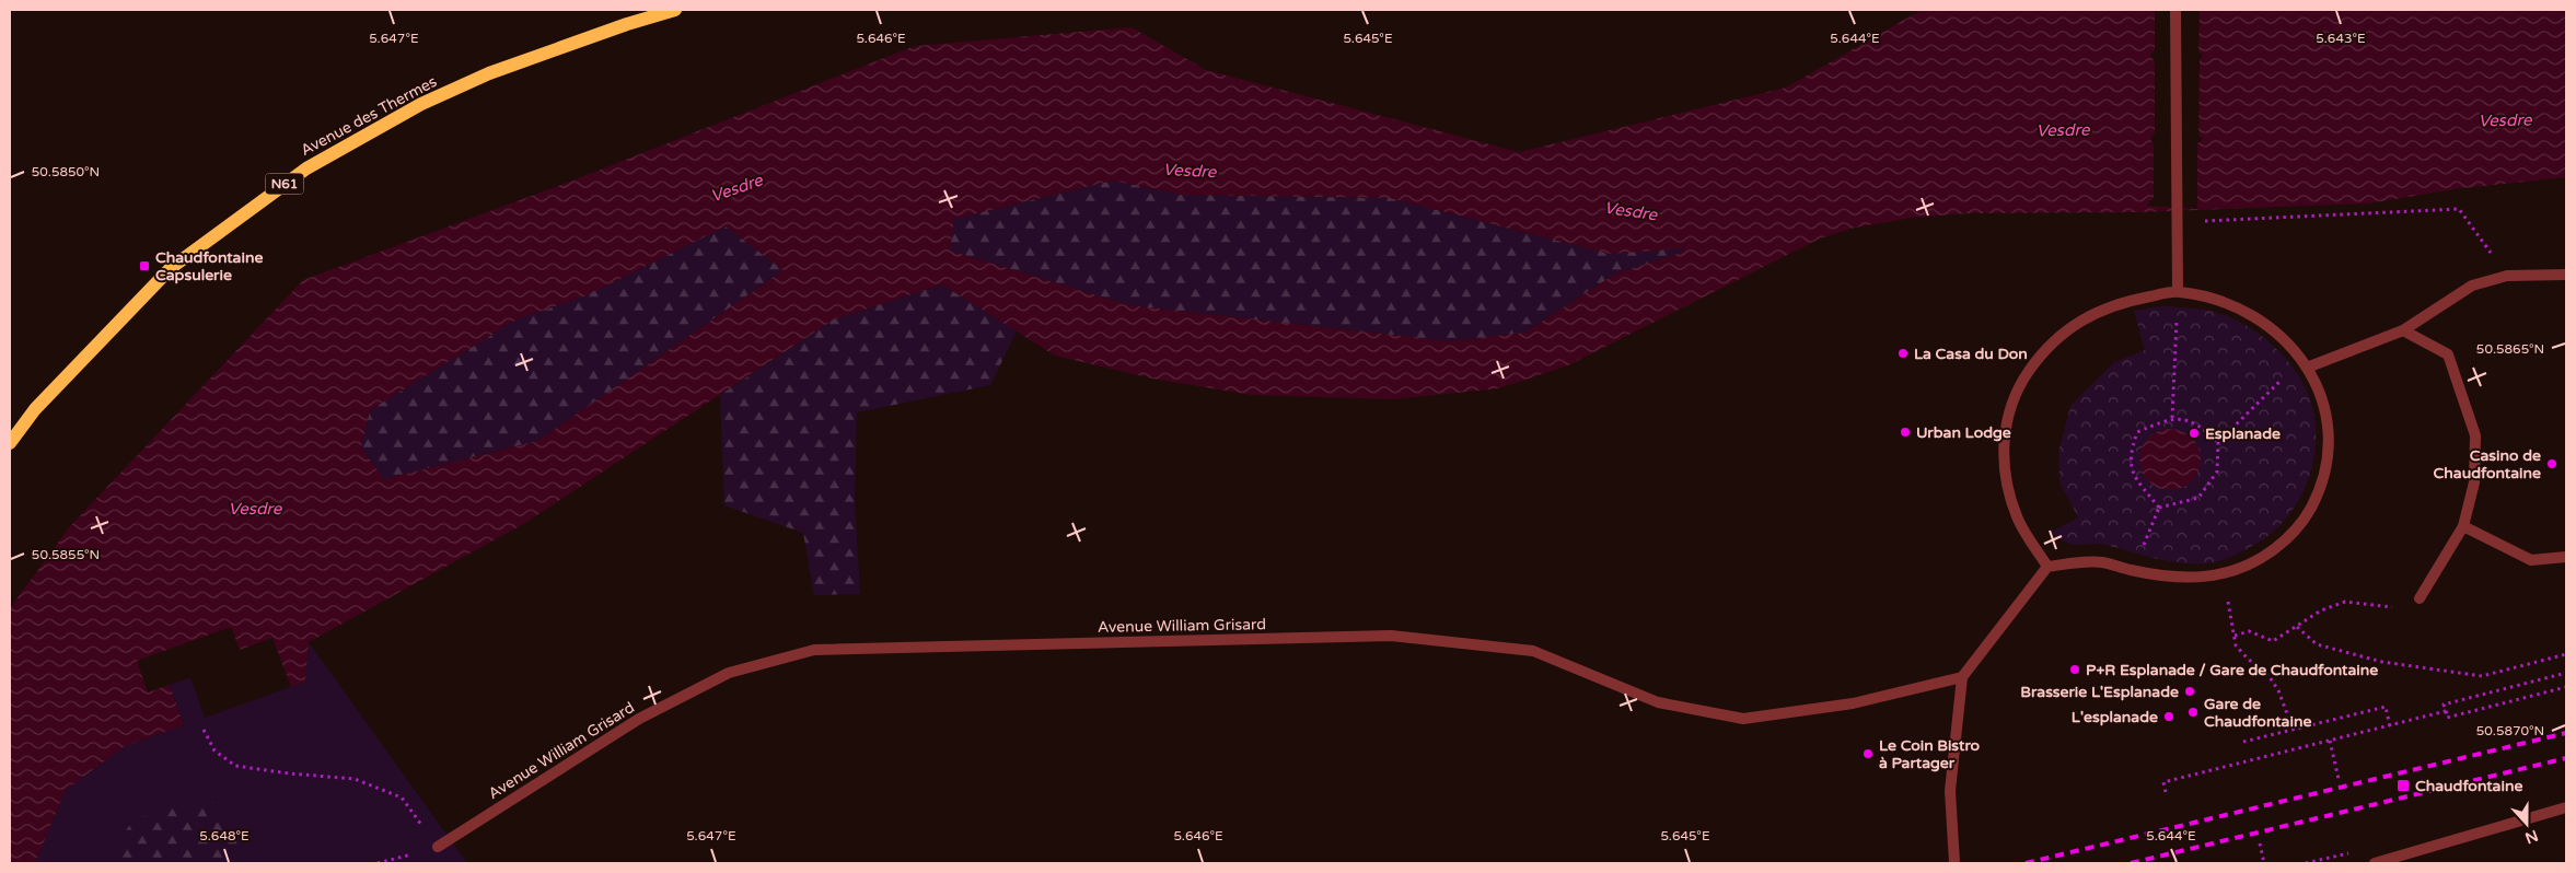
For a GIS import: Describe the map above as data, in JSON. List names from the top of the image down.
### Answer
{
  "streets": {
    "main road": ["Avenue des Thermes", "N61"],
    "street": ["Avenue William Grisard"]
  },
  "water": ["Vesdre"],
  "places": {
    "transit": ["Chaudfontaine Capsulerie", "Chaudfontaine"],
    "other": [
      "La Casa du Don",
      "Urban Lodge",
      "Esplanade",
      "Casino de Chaudfontaine",
      "P+R Esplanade / Gare de Chaudfontaine",
      "Brasserie L'Esplanade",
      "Gare de Chaudfontaine",
      "L'esplanade",
      "Le Coin Bistro à Partager"
    ]
  },
  "north": "bottom",
  "coordinates": [
    "5.647°E",
    "5.646°E",
    "5.645°E",
    "5.644°E",
    "5.643°E",
    "50.5850°N",
    "50.5865°N",
    "50.5855°N",
    "50.5870°N",
    "5.648°E"
  ]
}
